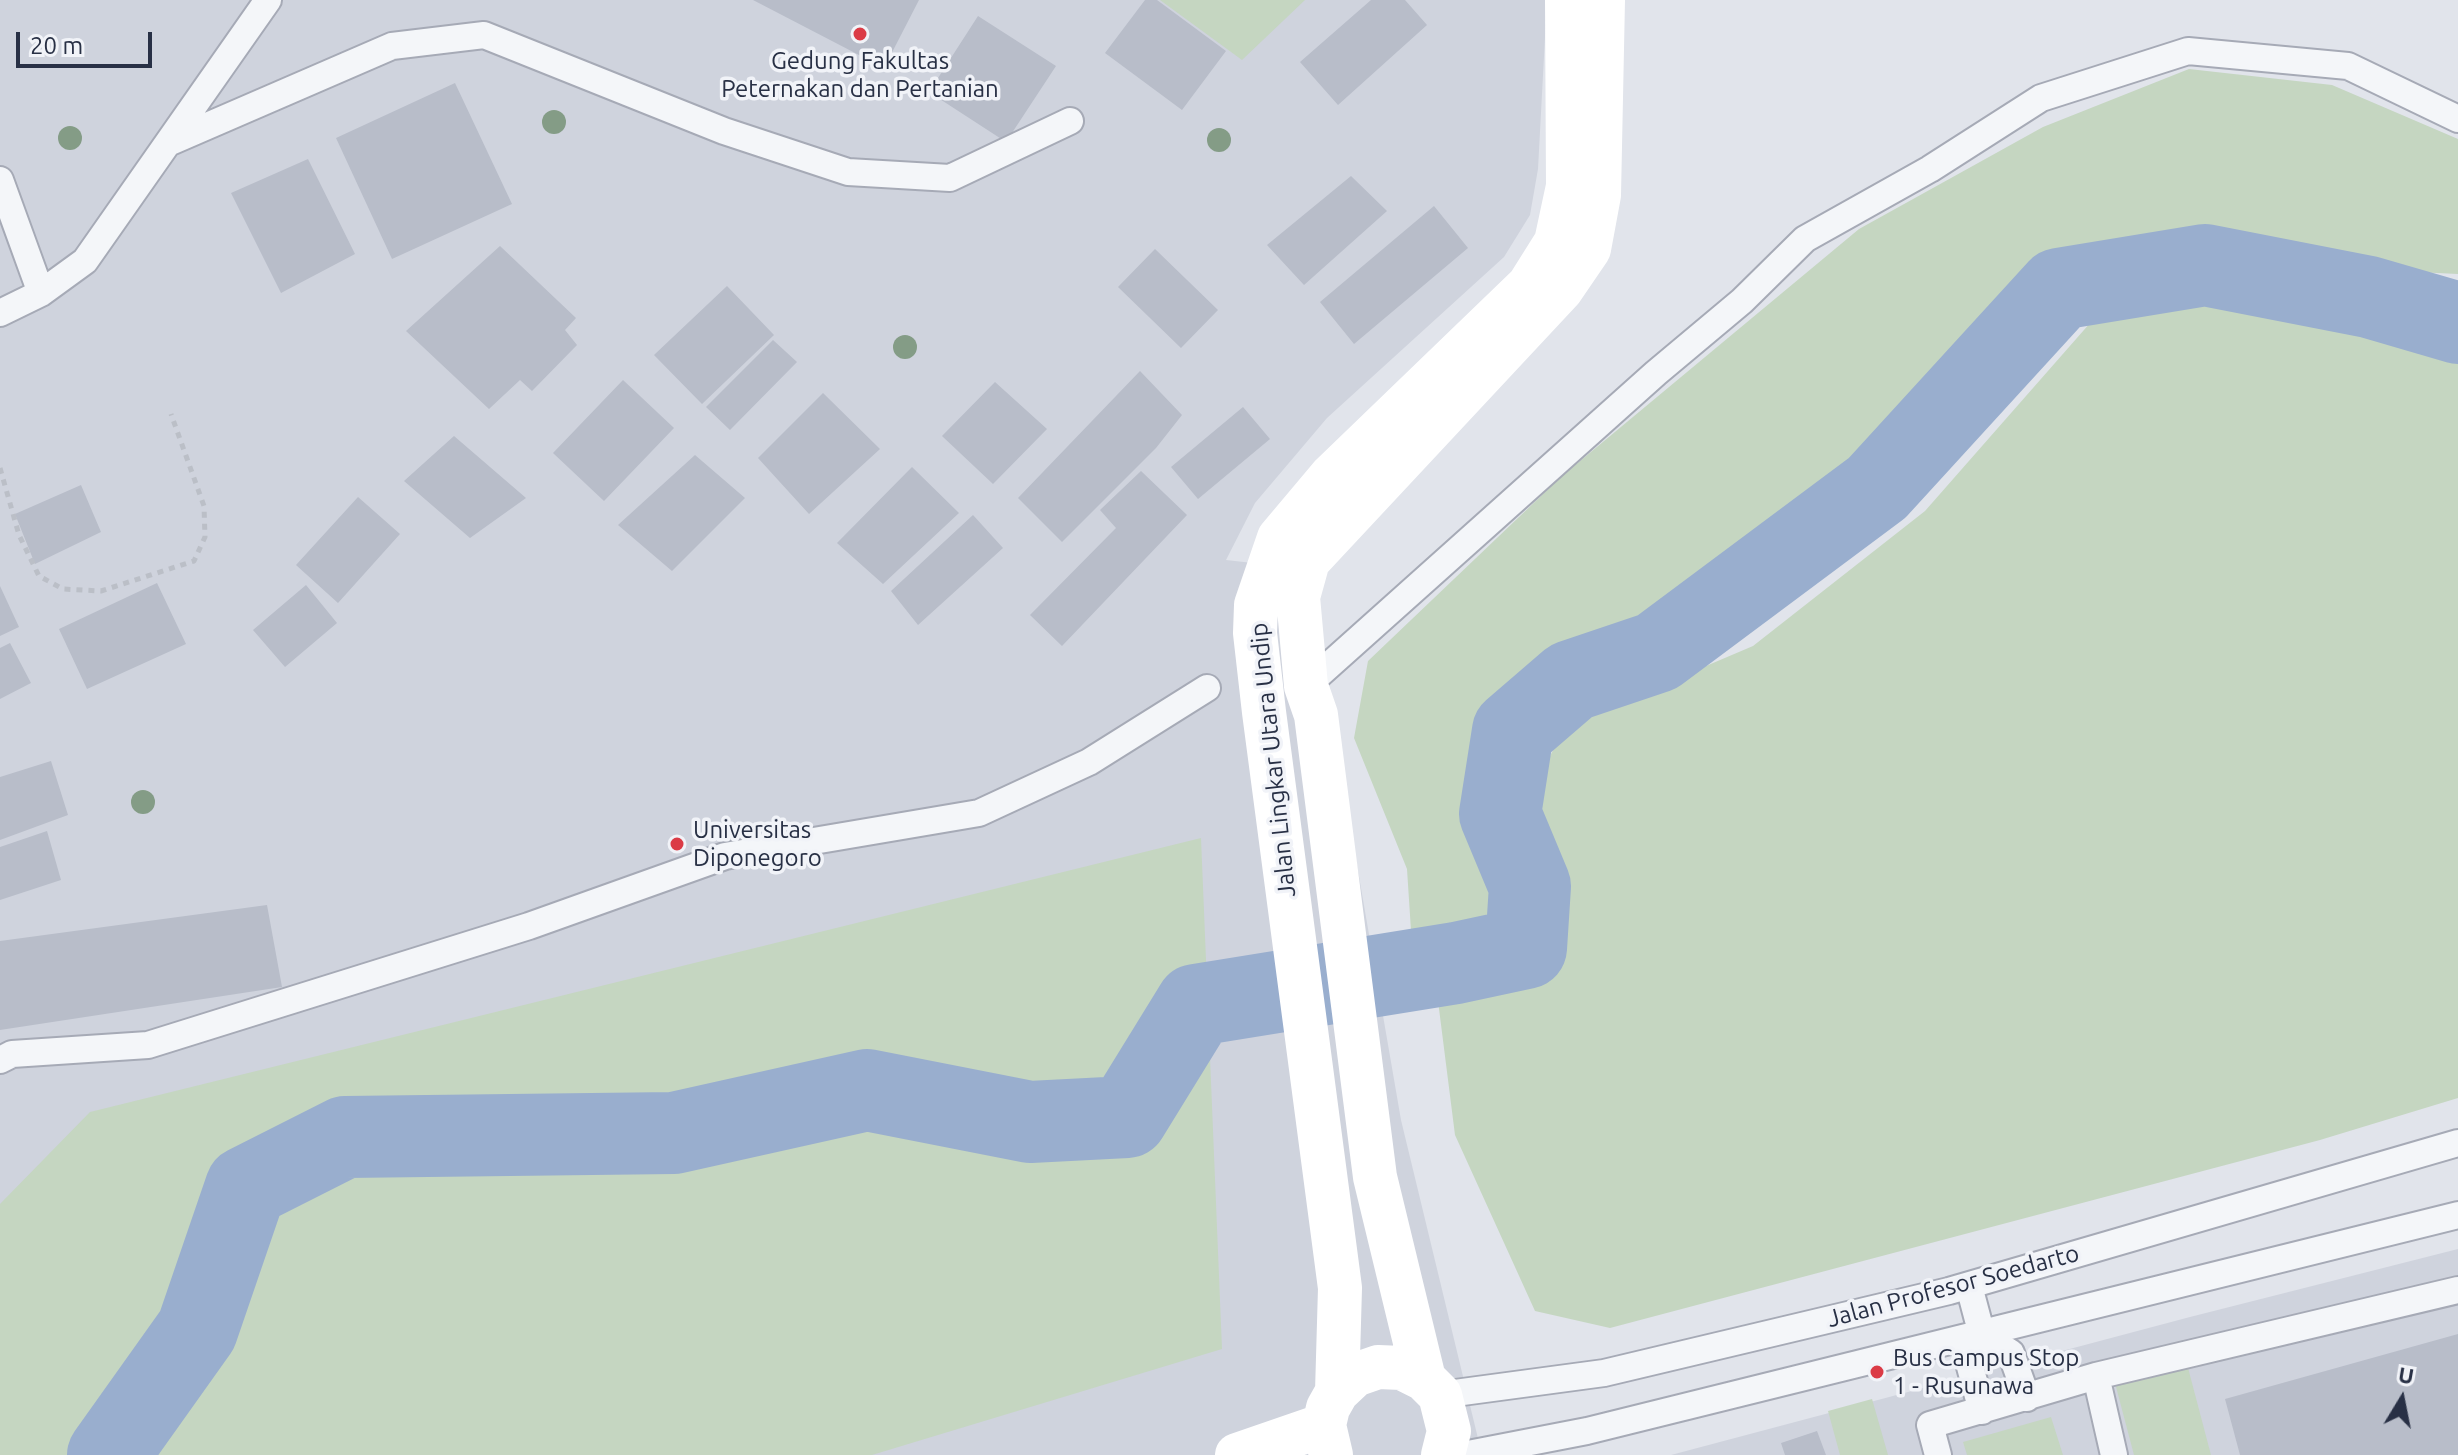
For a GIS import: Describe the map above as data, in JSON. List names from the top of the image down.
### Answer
{
  "streets": {
    "street": ["Jalan Lingkar Utara Undip"],
    "lane": ["Jalan Profesor Soedarto"]
  },
  "crossings": [
    ["Jalan Lingkar Utara Undip", "Jalan Profesor Soedarto"]
  ],
  "places": ["Gedung Fakultas Peternakan dan Pertanian", "Universitas Diponegoro", "Bus Campus Stop 1 - Rusunawa"],
  "scale_bar": "20 m",
  "north": "top"
}
